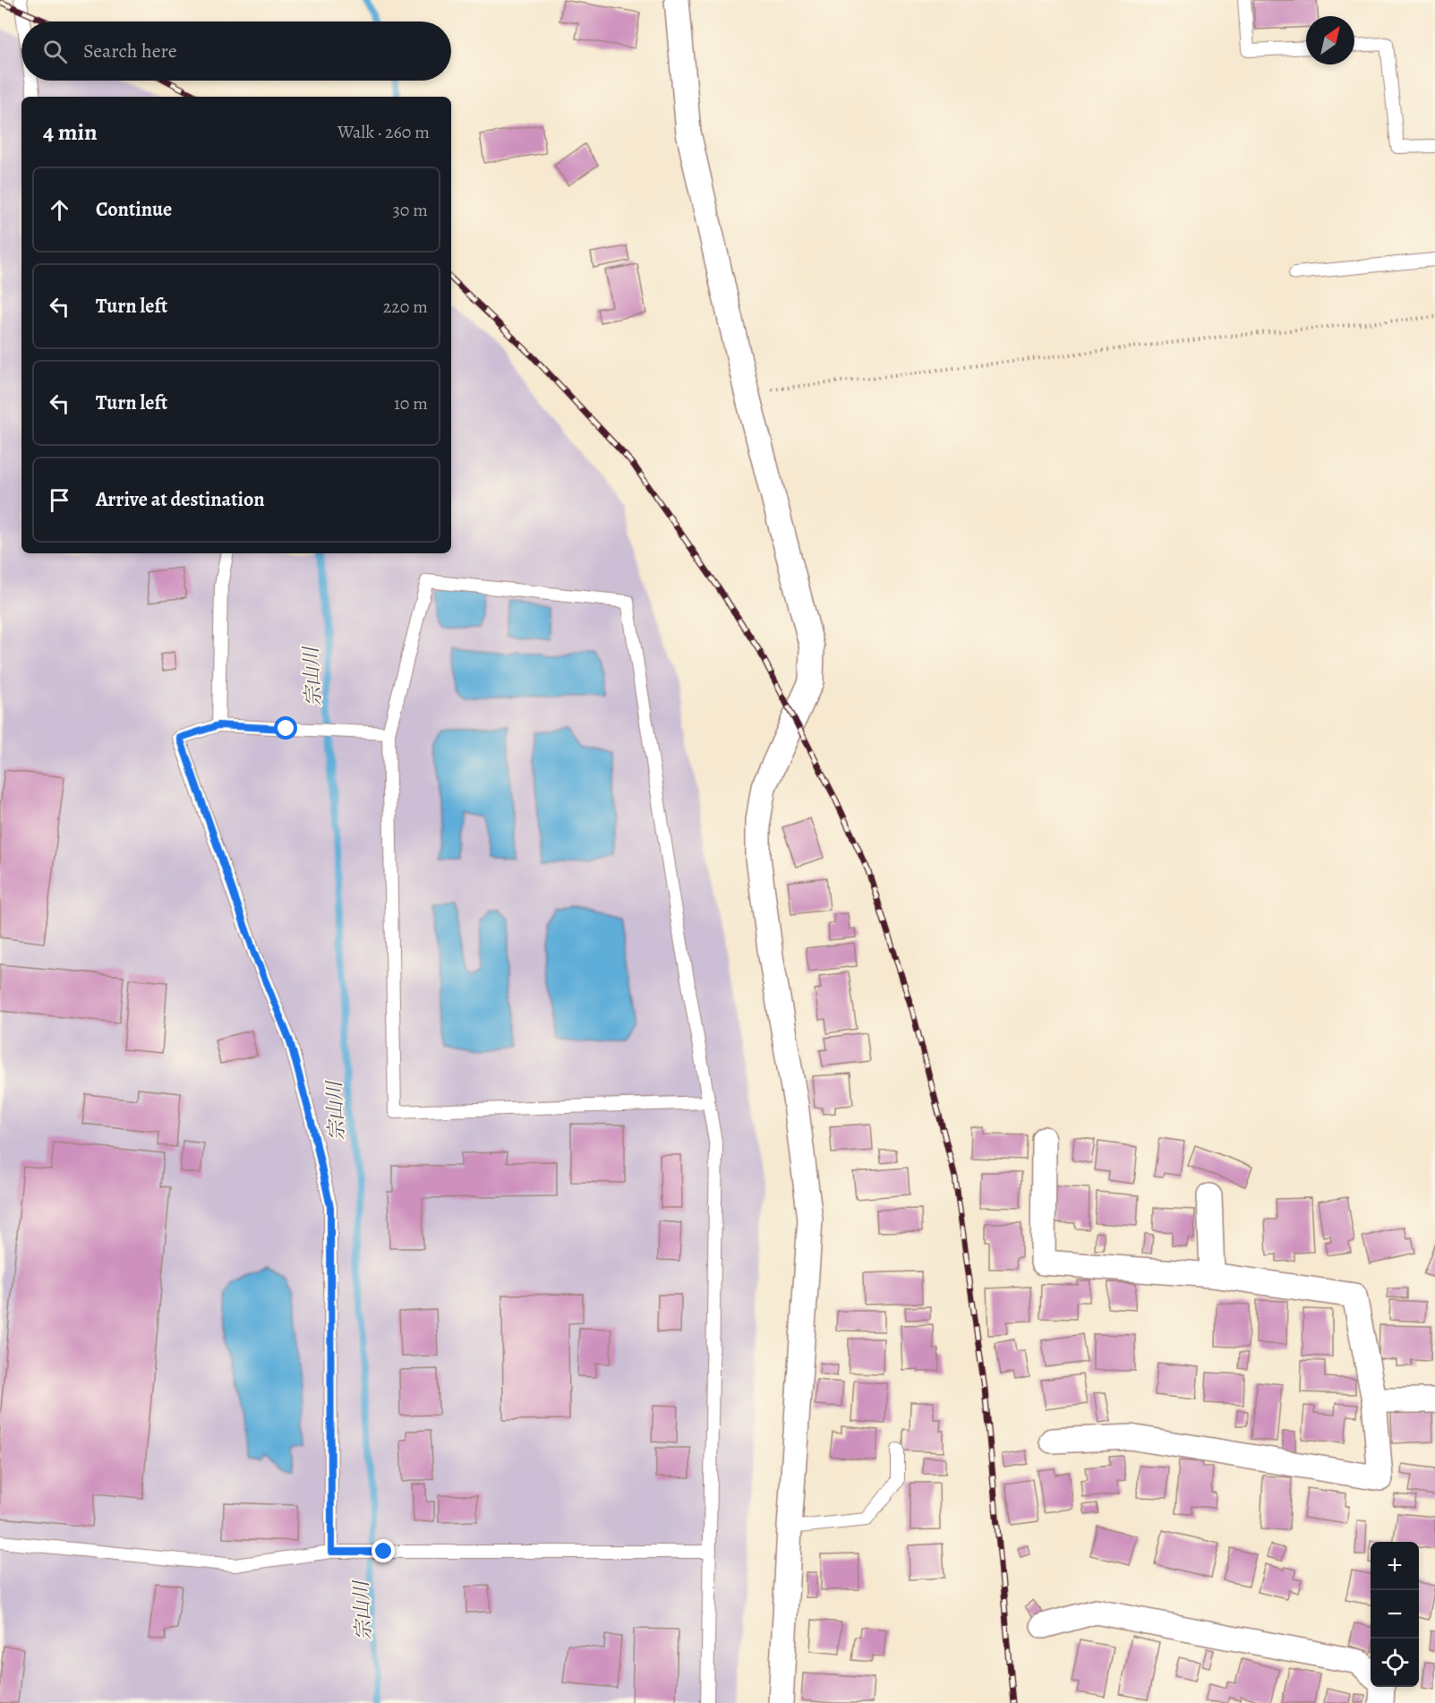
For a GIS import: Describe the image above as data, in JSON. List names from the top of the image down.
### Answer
{
  "water": ["宗山川"],
  "north": "top right",
  "page": {
    "search": "Search here",
    "heading": ["4 min", "Walk · 260 m"],
    "list": [
      ["Continue", "30 m"],
      ["Turn left", "220 m"],
      ["Turn left", "10 m"],
      "Arrive at destination"
    ],
    "map_buttons": ["+", "−"]
  }
}
